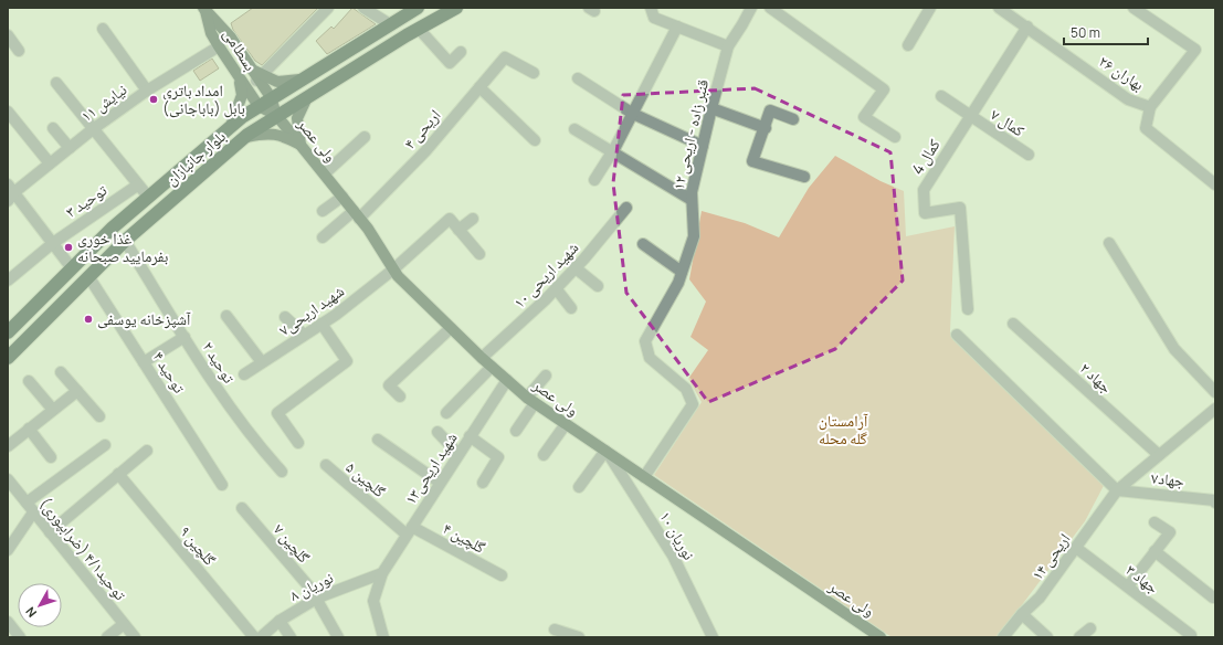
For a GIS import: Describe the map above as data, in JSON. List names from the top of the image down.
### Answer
{
  "streets": {
    "highway": ["بلوار جانبازان"],
    "main road": ["بسطامی", "ولی عصر"],
    "street": [
      "بهاران ۲۶",
      "نیایش ۱۱",
      "کمال ۷",
      "اریحی ۴",
      "قنبر زاده - اریحی ۱۲",
      "کمال 4",
      "توحید ۳",
      "شهید اریحی ۱۰",
      "شهید اریحی۷",
      "توحید ۲",
      "توحید ۴",
      "جهاد ۲",
      "شهید اریحی۱۳",
      "گلچین ۵",
      "جهاد۷",
      "نوریان ۱۰",
      "گلچین ۴",
      "گلچین ۷",
      "گلچین ۹",
      "توحید۴/۱ (ضرابپوری)",
      "اریحی ۱۴",
      "جهاد ۳",
      "نوریان ۸"
    ]
  },
  "crossings": [
    ["بسطامی", "نیایش ۱۱"],
    ["بسطامی", "ولی عصر"],
    ["بسطامی", "بلوار جانبازان"],
    ["بهاران ۲۶", "کمال 4"],
    ["کمال ۷", "کمال 4"],
    ["اریحی ۴", "ولی عصر"],
    ["قنبر زاده - اریحی ۱۲", "ولی عصر"],
    ["ولی عصر", "بلوار جانبازان"],
    ["ولی عصر", "شهید اریحی ۱۰"],
    ["ولی عصر", "شهید اریحی۷"],
    ["ولی عصر", "شهید اریحی۱۳"],
    ["ولی عصر", "نوریان ۱۰"],
    ["بلوار جانبازان", "توحید ۲"],
    ["بلوار جانبازان", "توحید ۴"],
    ["جهاد ۲", "اریحی ۱۴"],
    ["شهید اریحی۱۳", "گلچین ۵"],
    ["شهید اریحی۱۳", "گلچین ۴"],
    ["شهید اریحی۱۳", "نوریان ۸"],
    ["گلچین ۵", "گلچین ۴"],
    ["جهاد۷", "اریحی ۱۴"],
    ["گلچین ۷", "نوریان ۸"],
    ["اریحی ۱۴", "جهاد ۳"]
  ],
  "parks": ["آرامستان گله محله"],
  "places": ["امداد باتری بابل (باباجانی)", "غذا خوری بفرمایید صبحانه", "آشپزخانه یوسفی"],
  "scale_bar": "50 m",
  "north": "bottom left"
}
